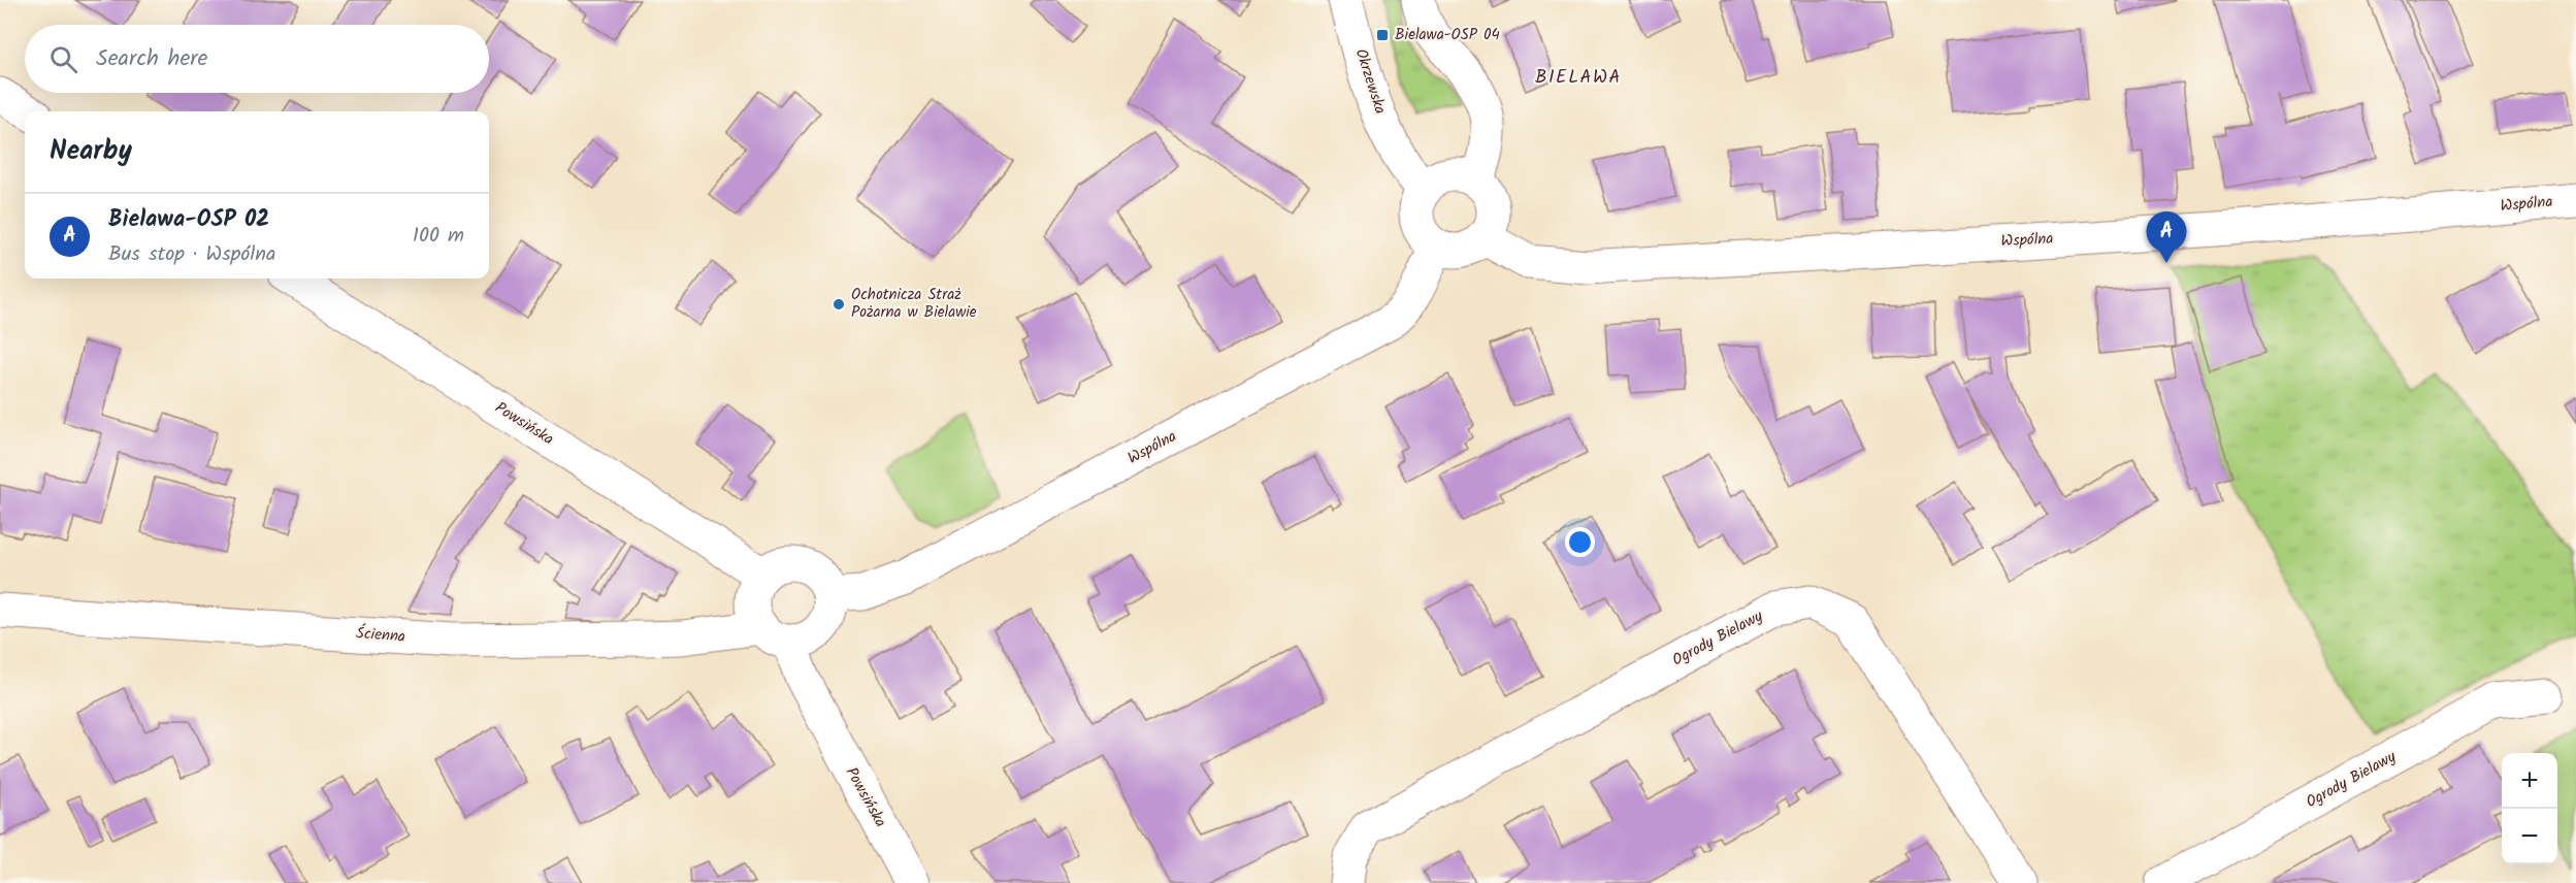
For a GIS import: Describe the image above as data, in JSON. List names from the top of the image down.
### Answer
{
  "streets": {
    "street": [
      "Okrzewska",
      "Wspólna",
      "Powsińska",
      "Ścienna",
      "Ogrody Bielawy"
    ]
  },
  "crossings": [
    ["Okrzewska", "Wspólna"],
    ["Wspólna", "Powsińska"],
    ["Wspólna", "Ścienna"],
    ["Powsińska", "Ścienna"]
  ],
  "districts": ["BIELAWA"],
  "places": {
    "transit": ["Bielawa-OSP 04"],
    "other": ["Ochotnicza Straż Pożarna w Bielawie"]
  },
  "page": {
    "search": "Search here",
    "heading": "Nearby",
    "list": [
      {
        "mark": "A",
        "name": "Bielawa-OSP 02",
        "note": "Bus stop · Wspólna",
        "value": "100 m"
      }
    ],
    "pins": "A",
    "map_buttons": ["+", "−"]
  }
}
